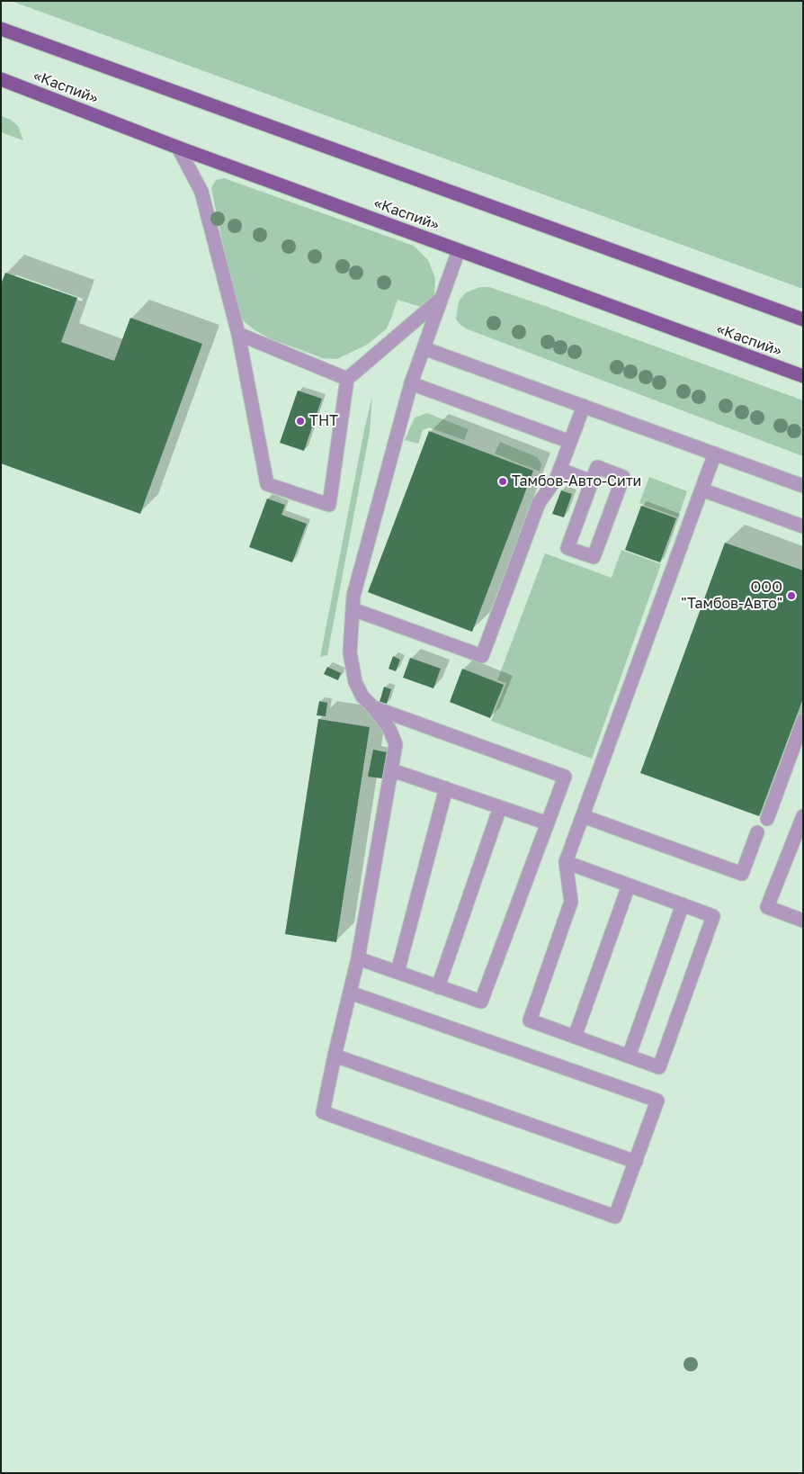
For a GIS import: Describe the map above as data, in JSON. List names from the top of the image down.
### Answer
{
  "streets": {
    "main road": ["«Каспий»"]
  },
  "places": ["THT", "Тамбов-Авто-Сити", "ООО \"Тамбов-Авто\""]
}
